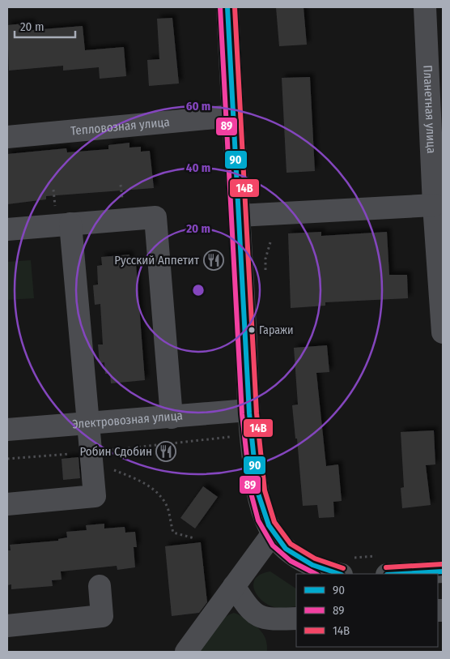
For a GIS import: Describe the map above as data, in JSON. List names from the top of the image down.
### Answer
{
  "streets": {
    "street": ["Планетная улица", "Тепловозная улица", "Электровозная улица"]
  },
  "places": {
    "restaurant": ["Русский Аппетит", "Робин Сдобин"],
    "other": ["Гаражи"]
  },
  "lines": ["transit line 90", "transit line 89", "transit line 14В"],
  "legend": ["90", "89", "14В"],
  "scale_bar": "20 m",
  "rings": ["60 m", "40 m", "20 m"]
}
